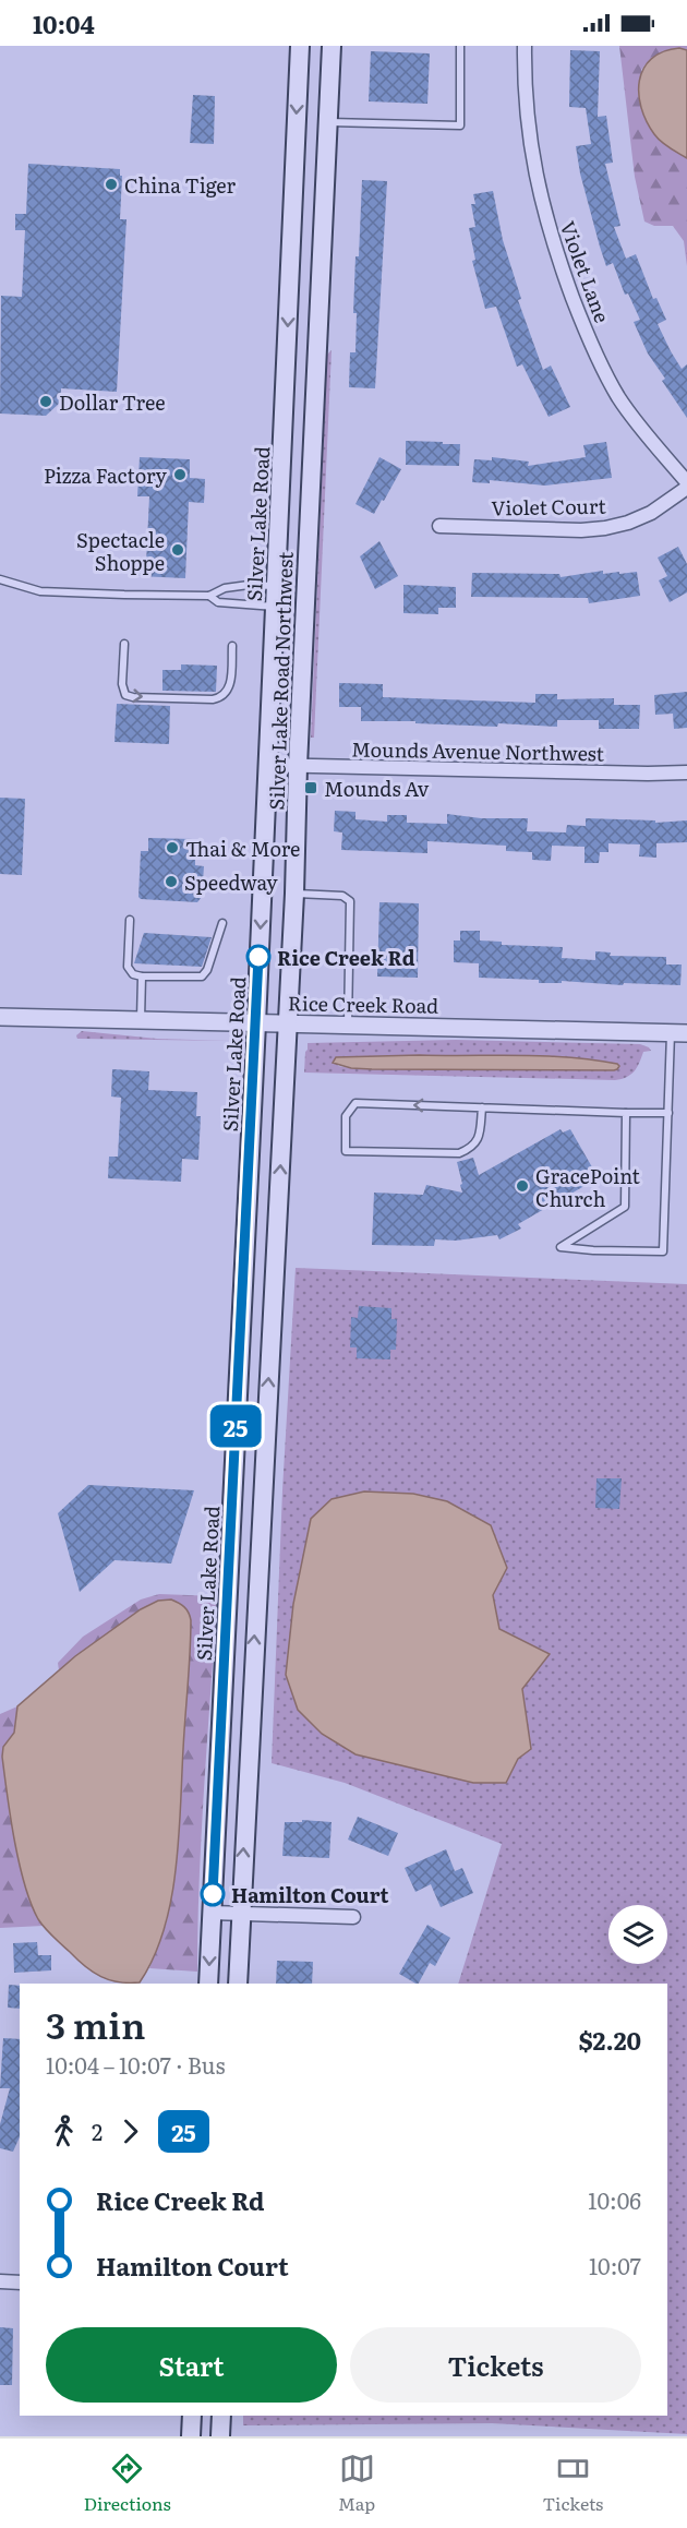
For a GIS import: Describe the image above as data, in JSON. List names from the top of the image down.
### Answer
{
  "streets": {
    "main road": ["Silver Lake Road", "Silver Lake Road Northwest"],
    "street": [
      "Violet Lane",
      "Violet Court",
      "Mounds Avenue Northwest",
      "Rice Creek Road"
    ]
  },
  "crossings": [
    ["Silver Lake Road", "Mounds Avenue Northwest"],
    ["Silver Lake Road", "Rice Creek Road"],
    ["Silver Lake Road Northwest", "Mounds Avenue Northwest"],
    ["Silver Lake Road Northwest", "Rice Creek Road"]
  ],
  "one_way": ["Silver Lake Road", "Silver Lake Road Northwest"],
  "places": {
    "other": [
      "China Tiger",
      "Dollar Tree",
      "Pizza Factory",
      "Spectacle Shoppe",
      "Thai & More",
      "Speedway",
      "Rice Creek Rd",
      "GracePoint Church",
      "Hamilton Court"
    ],
    "transit": ["Mounds Av"]
  },
  "lines": ["bus line 25"],
  "page": {
    "status": "10:04",
    "on_map": "25",
    "heading": ["3 min", "10:04 – 10:07 · Bus", "$2.20"],
    "legs": ["2", "25"],
    "list": [
      {
        "name": "Rice Creek Rd",
        "value": "10:06"
      },
      {
        "name": "Hamilton Court",
        "value": "10:07"
      }
    ],
    "buttons": ["Start", "Tickets"],
    "tabs": ["Directions", "Map", "Tickets"]
  }
}
